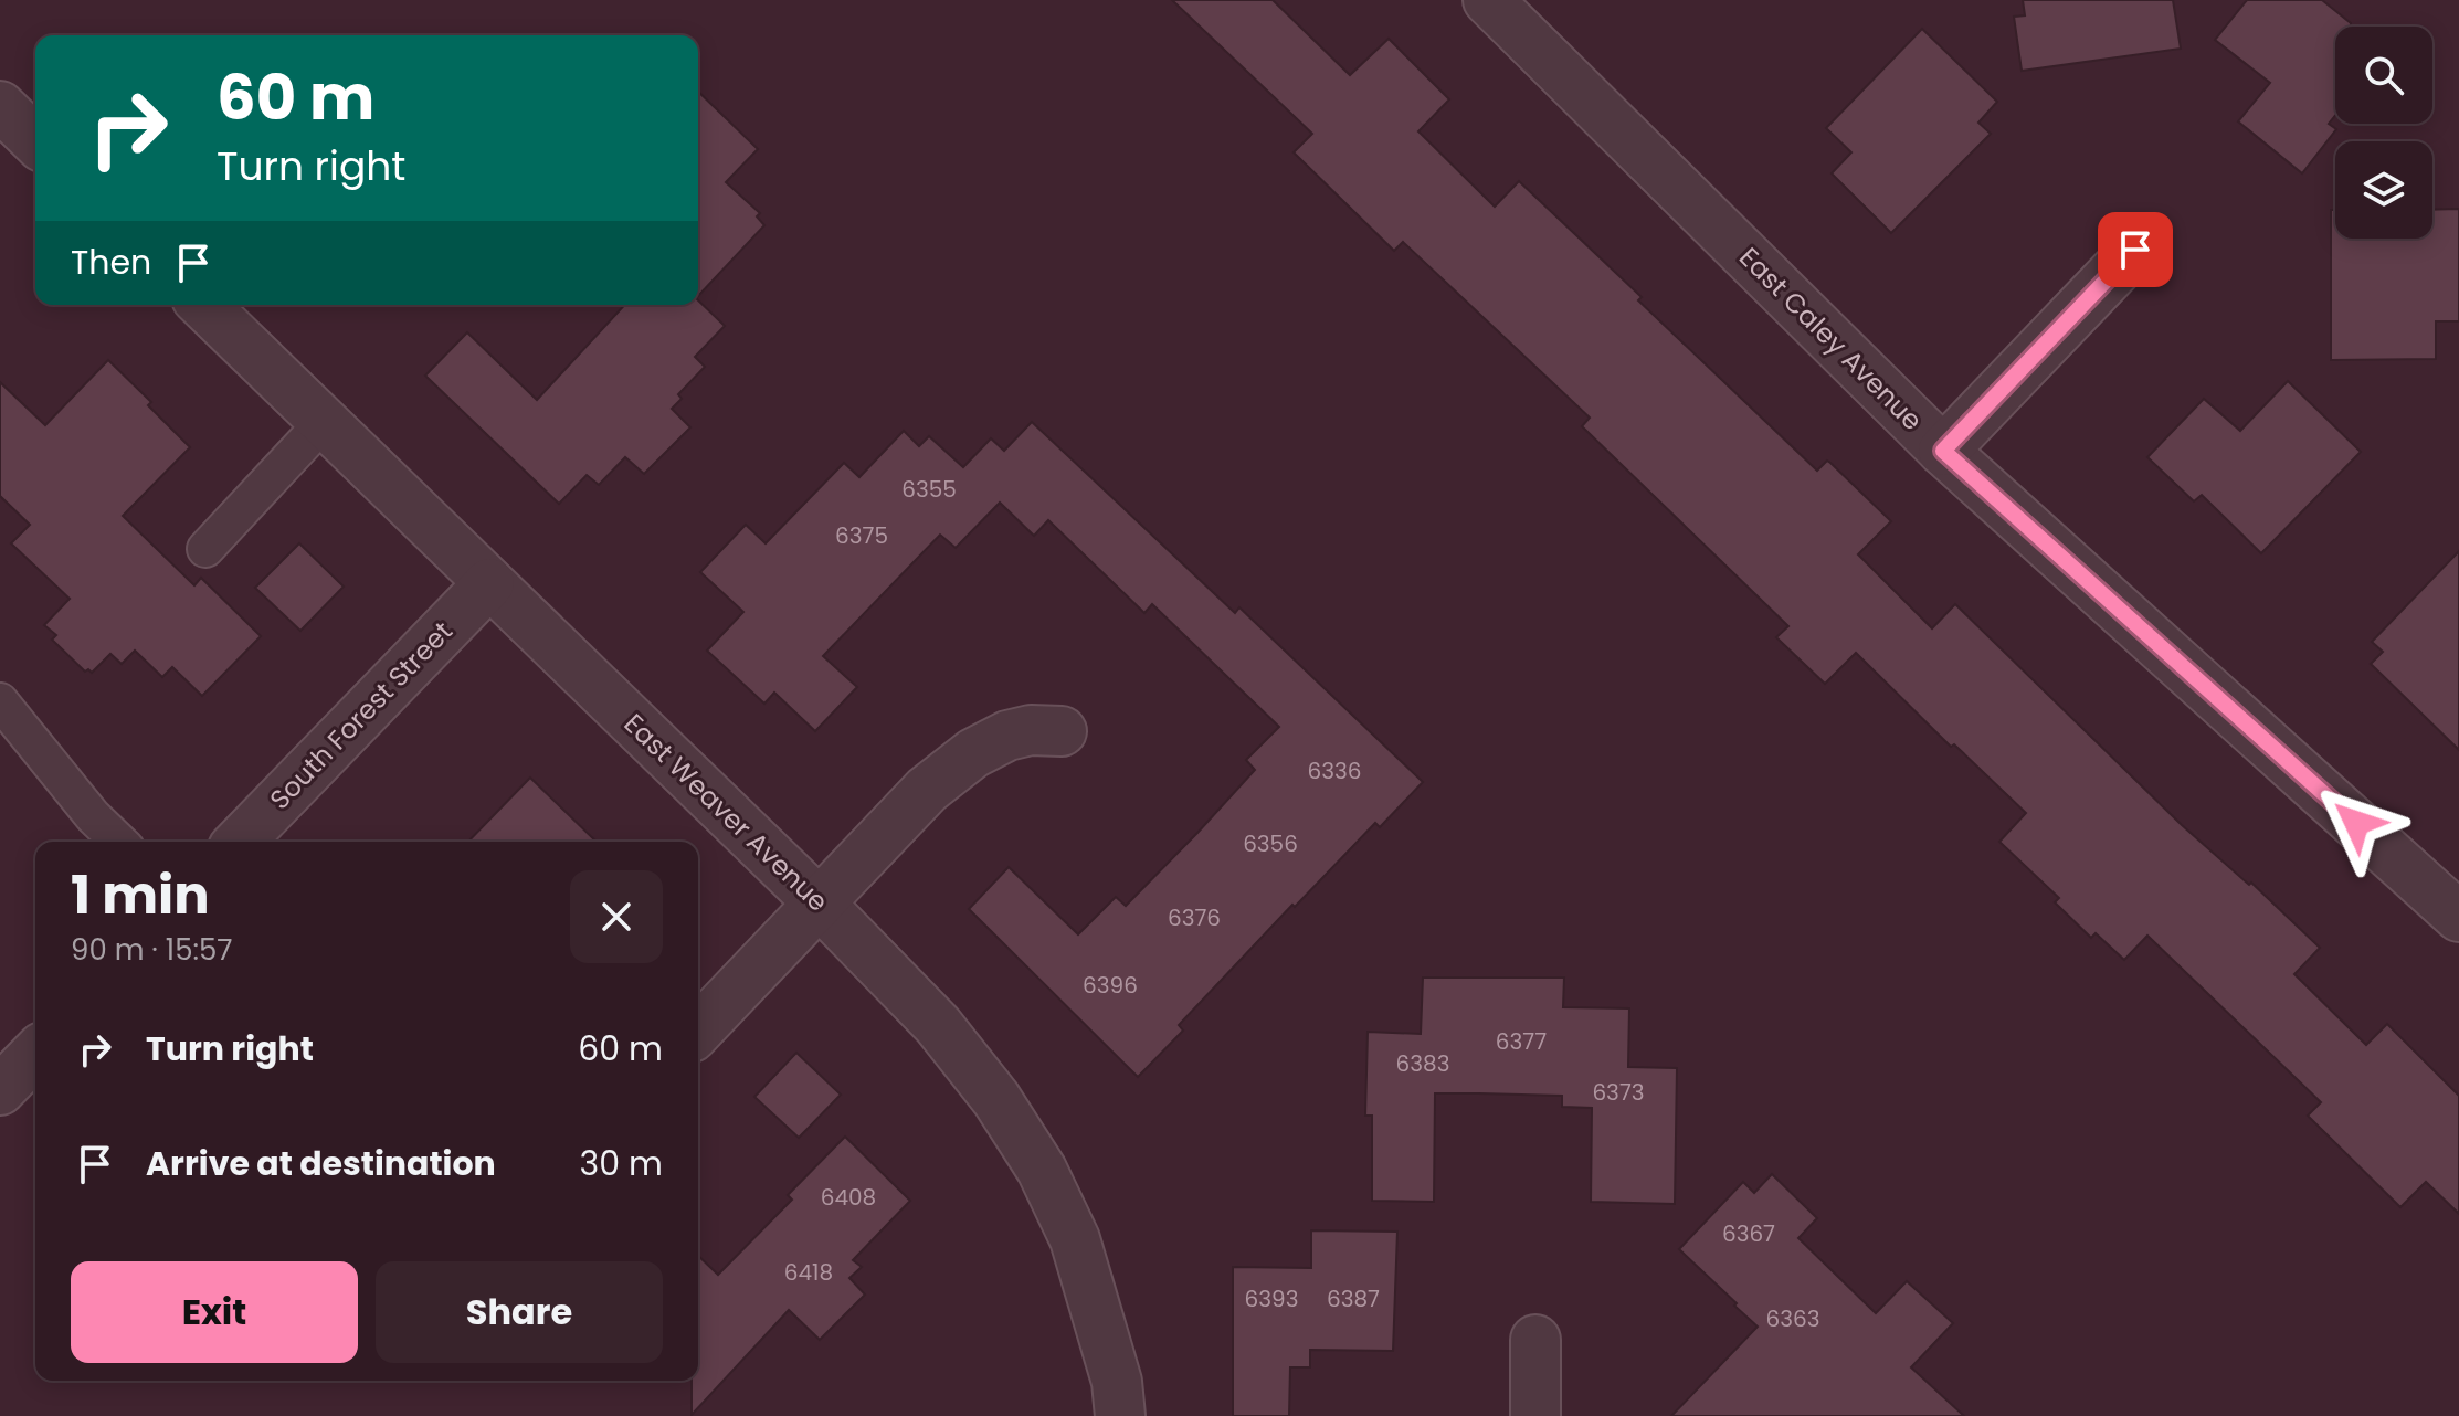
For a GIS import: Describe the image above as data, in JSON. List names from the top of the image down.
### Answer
{
  "streets": {
    "street": ["East Caley Avenue", "South Forest Street", "East Weaver Avenue"]
  },
  "crossings": [
    ["South Forest Street", "East Weaver Avenue"]
  ],
  "house_numbers": [
    "6355",
    "6375",
    "6336",
    "6356",
    "6376",
    "6396",
    "6377",
    "6383",
    "6373",
    "6408",
    "6367",
    "6418",
    "6393",
    "6387",
    "6363"
  ],
  "page": {
    "turn": ["60 m", "Turn right"],
    "then": "Then",
    "heading": ["1 min", "90 m · 15:57"],
    "list": [
      {
        "name": "Turn right",
        "value": "60 m"
      },
      {
        "name": "Arrive at destination",
        "value": "30 m"
      }
    ],
    "buttons": ["Exit", "Share"]
  }
}
